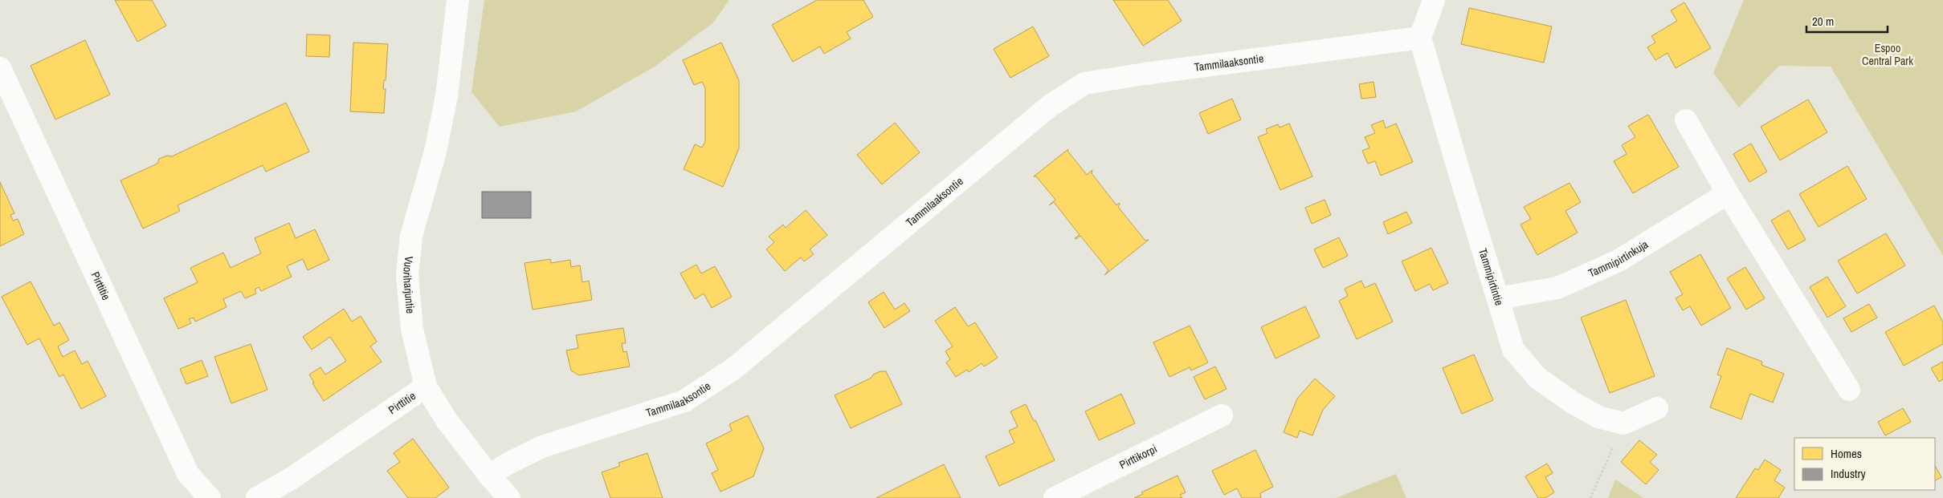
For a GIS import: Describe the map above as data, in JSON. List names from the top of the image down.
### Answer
{
  "streets": {
    "street": [
      "Tammilaaksontie",
      "Tammipirtinkuja",
      "Tammipirtintie",
      "Pirttitie",
      "Vuoriharjuntie",
      "Pirttikorpi"
    ]
  },
  "crossings": [
    ["Tammilaaksontie", "Tammipirtintie"],
    ["Tammilaaksontie", "Vuoriharjuntie"],
    ["Tammipirtinkuja", "Tammipirtintie"],
    ["Pirttitie", "Vuoriharjuntie"]
  ],
  "parks": ["Espoo Central Park"],
  "legend": ["Homes", "Industry"],
  "scale_bar": "20 m"
}
